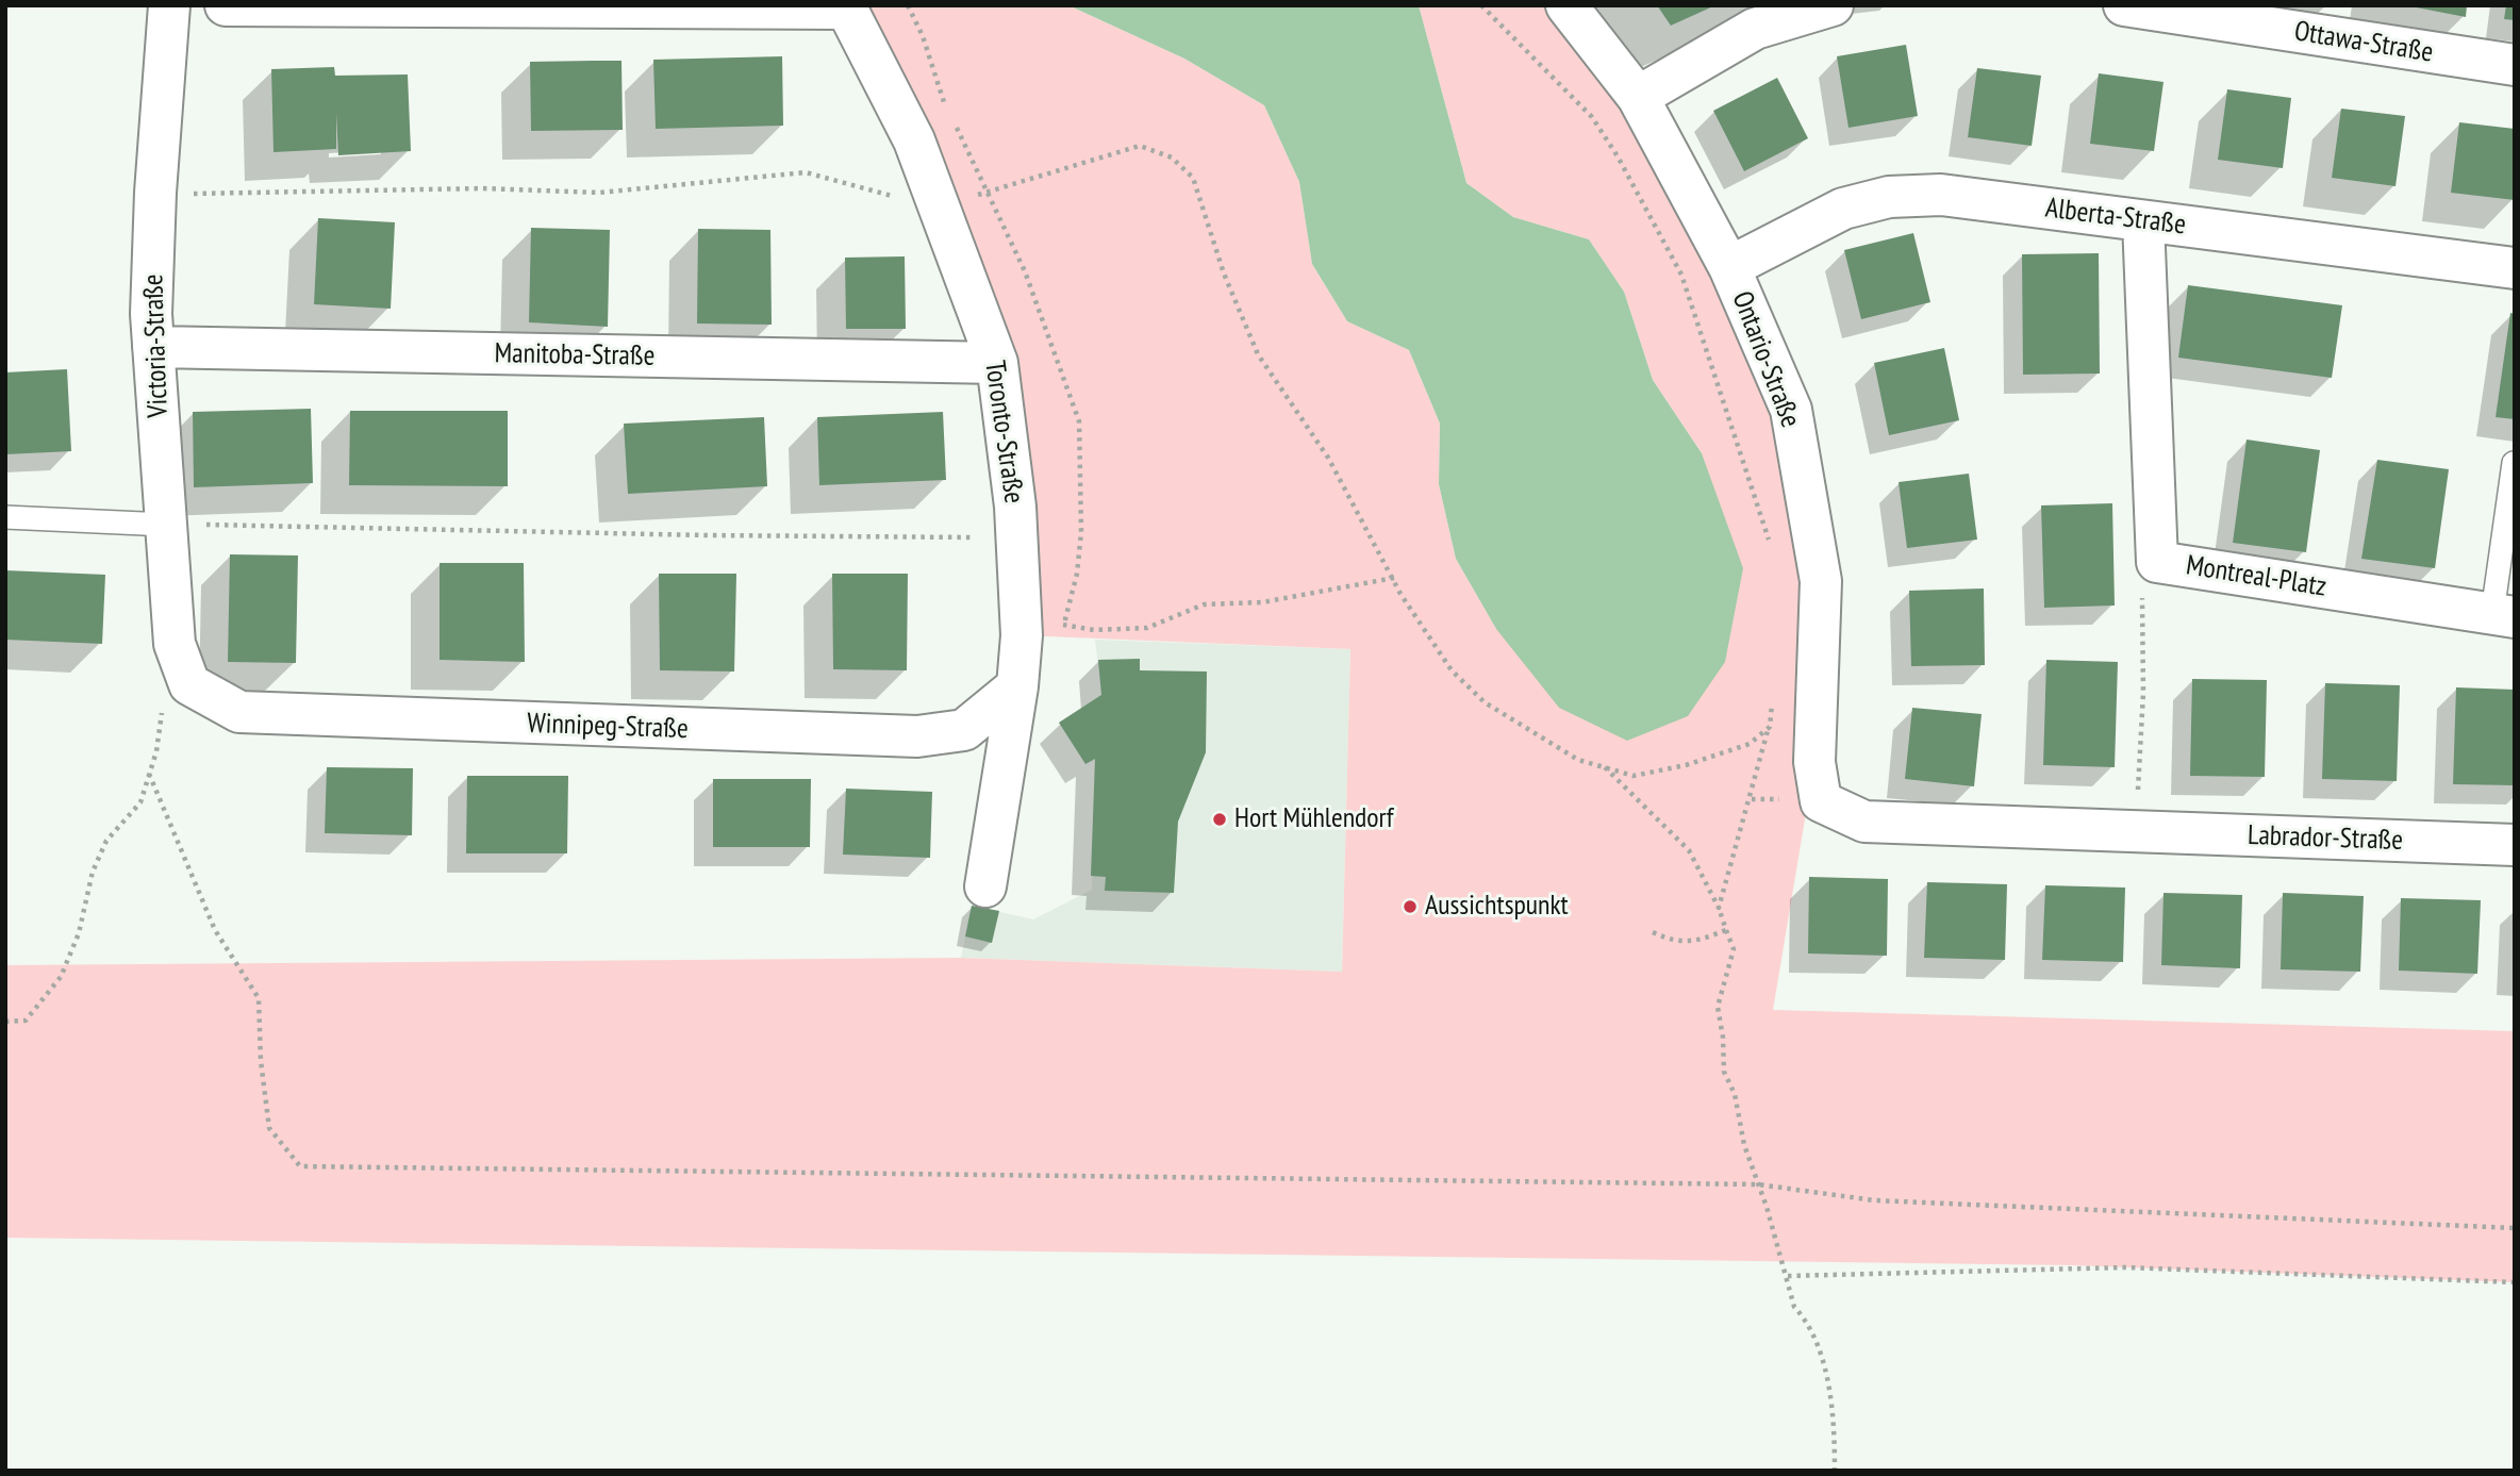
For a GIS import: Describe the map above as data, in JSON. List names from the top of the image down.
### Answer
{
  "streets": {
    "street": [
      "Ottawa-Straße",
      "Alberta-Straße",
      "Victoria-Straße",
      "Manitoba-Straße",
      "Ontario-Straße",
      "Toronto-Straße",
      "Montreal-Platz",
      "Winnipeg-Straße",
      "Labrador-Straße"
    ]
  },
  "crossings": [
    ["Alberta-Straße", "Ontario-Straße"],
    ["Alberta-Straße", "Montreal-Platz"],
    ["Victoria-Straße", "Manitoba-Straße"],
    ["Victoria-Straße", "Winnipeg-Straße"],
    ["Manitoba-Straße", "Toronto-Straße"],
    ["Ontario-Straße", "Labrador-Straße"],
    ["Toronto-Straße", "Winnipeg-Straße"]
  ],
  "places": ["Hort Mühlendorf", "Aussichtspunkt"]
}
